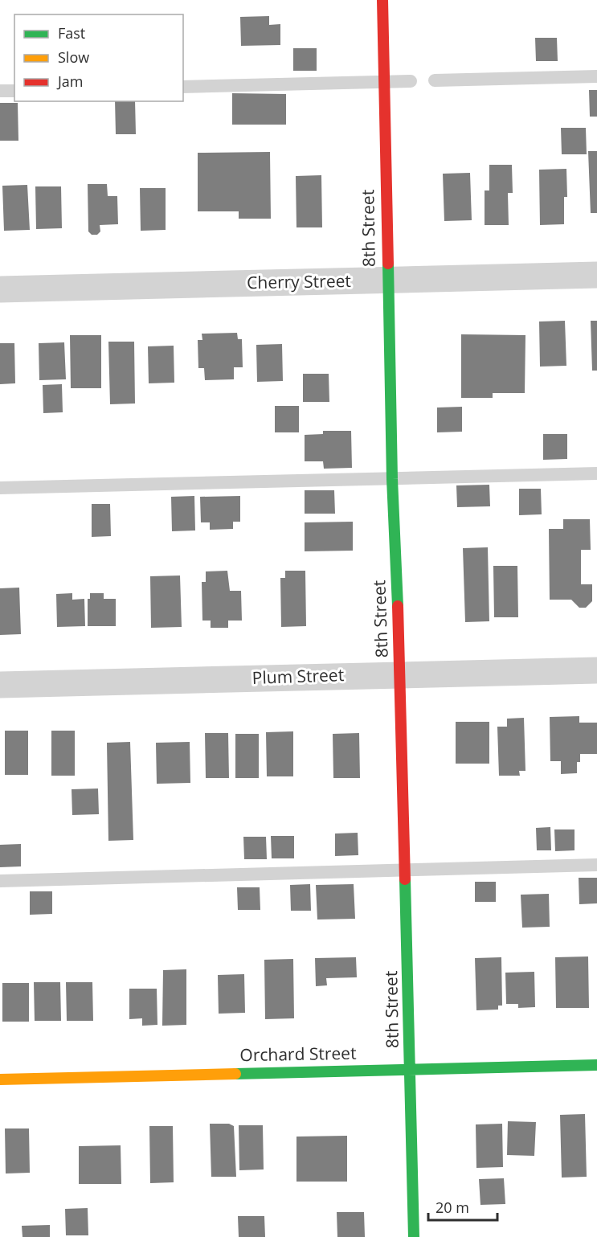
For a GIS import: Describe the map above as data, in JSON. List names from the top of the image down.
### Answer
{
  "streets": {
    "street": [
      "8th Street",
      "Cherry Street",
      "Plum Street",
      "Orchard Street"
    ]
  },
  "crossings": [
    ["8th Street", "Cherry Street"],
    ["8th Street", "Plum Street"],
    ["8th Street", "Orchard Street"]
  ],
  "legend": ["Fast", "Slow", "Jam"],
  "scale_bar": "20 m"
}
